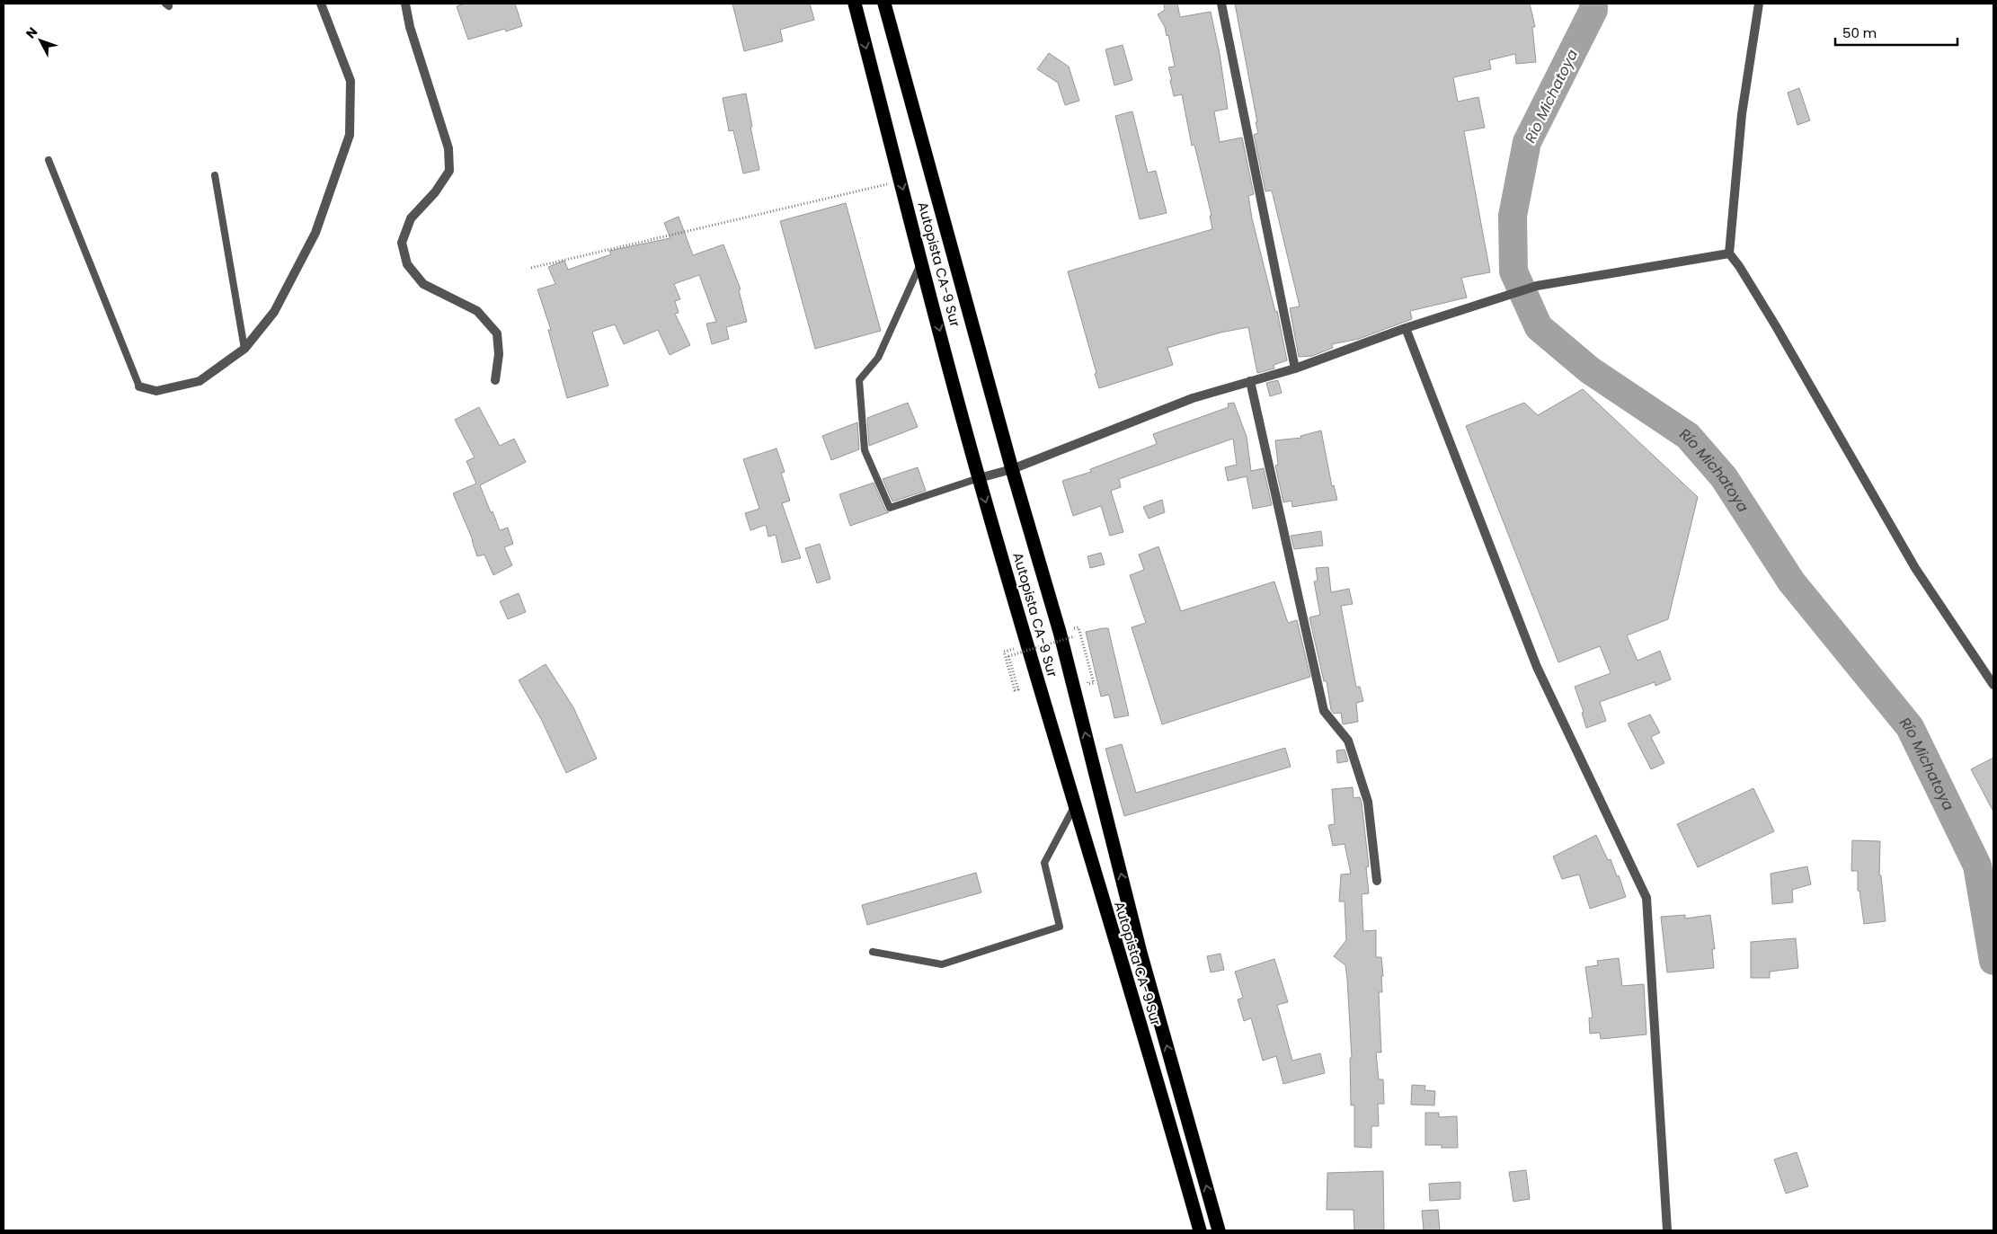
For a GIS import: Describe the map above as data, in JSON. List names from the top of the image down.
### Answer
{
  "streets": {
    "highway": ["Autopista CA-9 Sur"]
  },
  "water": ["Río Michatoya"],
  "scale_bar": "50 m",
  "north": "top left"
}
